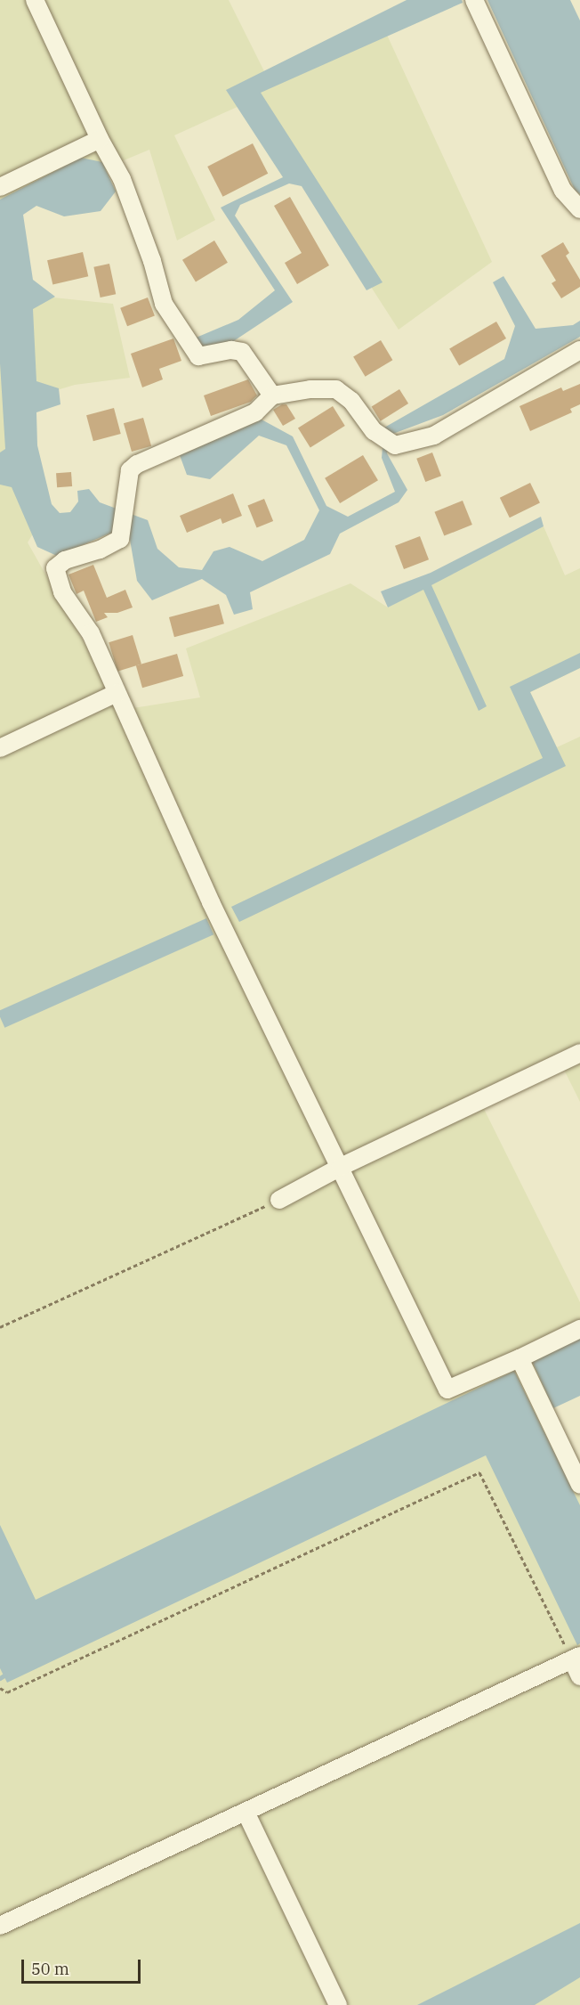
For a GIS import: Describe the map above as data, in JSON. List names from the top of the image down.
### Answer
{
  "scale_bar": "50 m"
}
